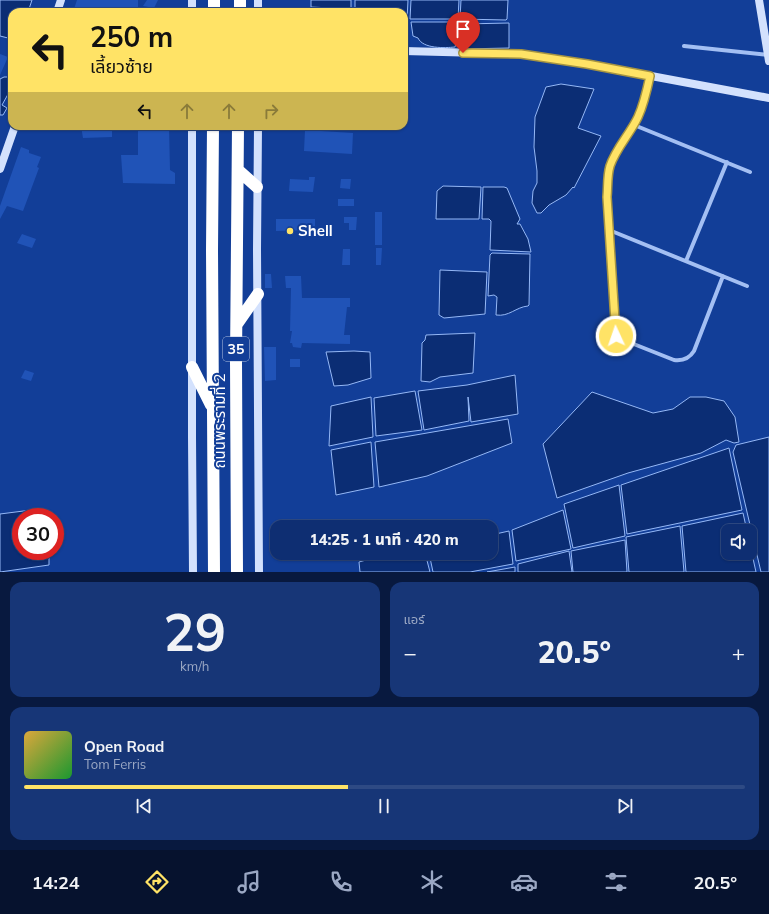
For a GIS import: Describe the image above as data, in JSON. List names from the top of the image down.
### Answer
{
  "streets": {
    "highway": ["35", "ถนนพระรามที่ 2"]
  },
  "places": ["Shell"],
  "page": {
    "turn": ["250 m", "เลี้ยวซ้าย"],
    "limit": "30",
    "trip": "14:25 · 1 นาที · 420 m",
    "tile": [
      ["29", "km/h"],
      "แอร์"
    ],
    "heat": ["−", "20.5°", "+"],
    "song": ["Open Road", "Tom Ferris"],
    "tabs": ["14:24", "20.5°"]
  }
}
